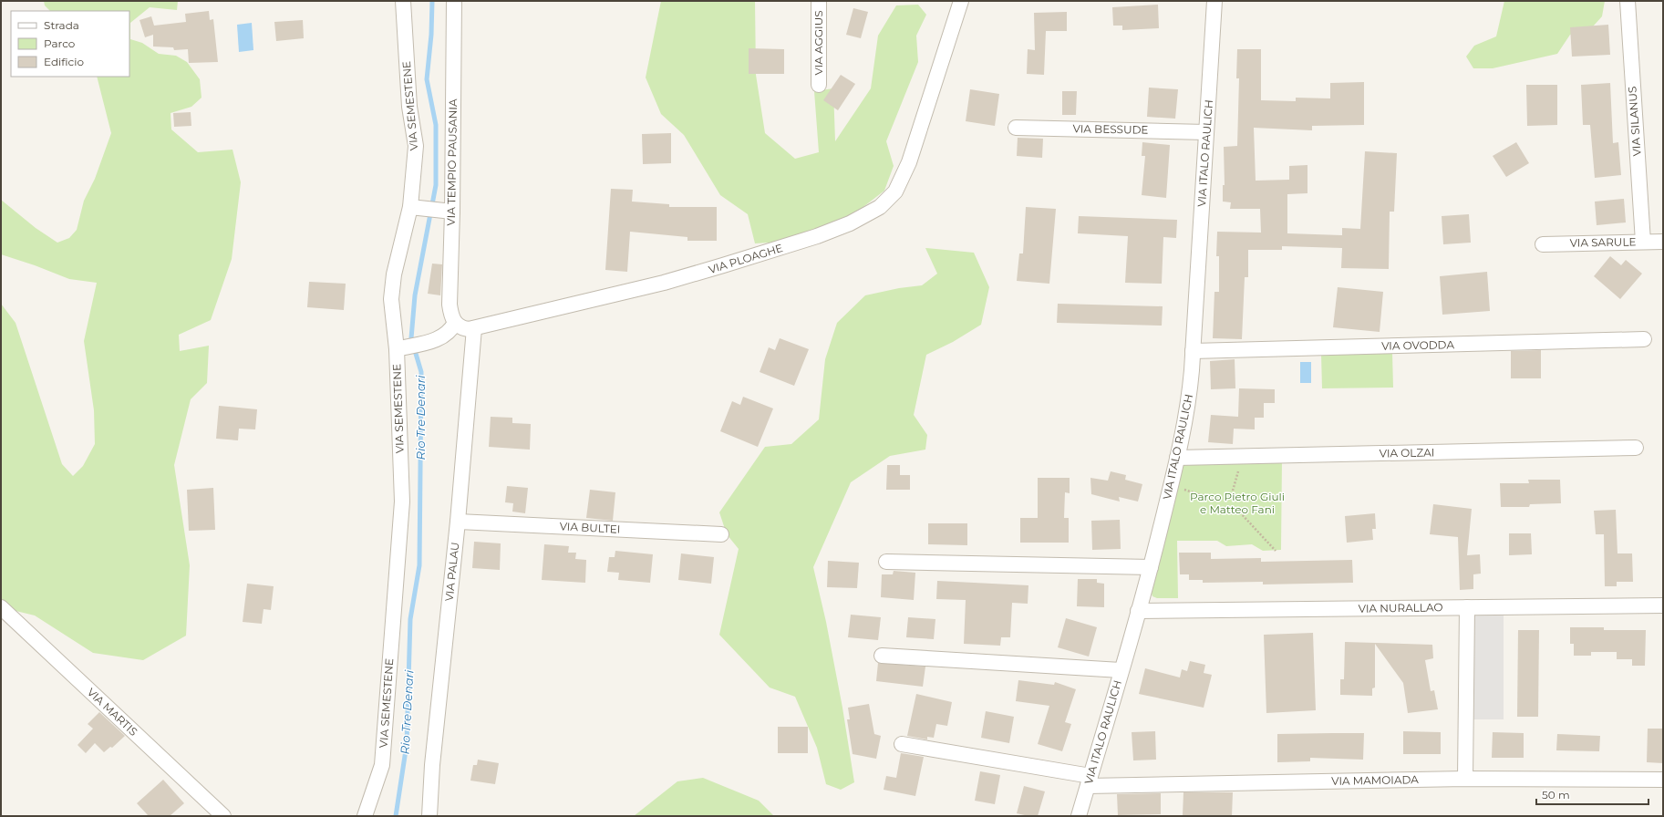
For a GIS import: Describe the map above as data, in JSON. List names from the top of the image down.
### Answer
{
  "streets": {
    "street": [
      "VIA AGGIUS",
      "VIA SEMESTENE",
      "VIA SILANUS",
      "VIA BESSUDE",
      "VIA ITALO RAULICH",
      "VIA TEMPIO PAUSANIA",
      "VIA SARULE",
      "VIA PLOAGHE",
      "VIA OVODDA",
      "VIA OLZAI",
      "VIA BULTEI",
      "VIA PALAU",
      "VIA NURALLAO",
      "VIA MARTIS",
      "VIA MAMOIADA"
    ]
  },
  "crossings": [
    ["VIA SILANUS", "VIA SARULE"],
    ["VIA BESSUDE", "VIA ITALO RAULICH"],
    ["VIA ITALO RAULICH", "VIA OVODDA"],
    ["VIA ITALO RAULICH", "VIA OLZAI"],
    ["VIA ITALO RAULICH", "VIA NURALLAO"],
    ["VIA ITALO RAULICH", "VIA MAMOIADA"],
    ["VIA TEMPIO PAUSANIA", "VIA PLOAGHE"],
    ["VIA PLOAGHE", "VIA PALAU"],
    ["VIA BULTEI", "VIA PALAU"]
  ],
  "water": ["Rio Tre Denari"],
  "parks": ["Parco Pietro Giuli e Matteo Fani"],
  "legend": ["Strada", "Parco", "Edificio"],
  "scale_bar": "50 m"
}
